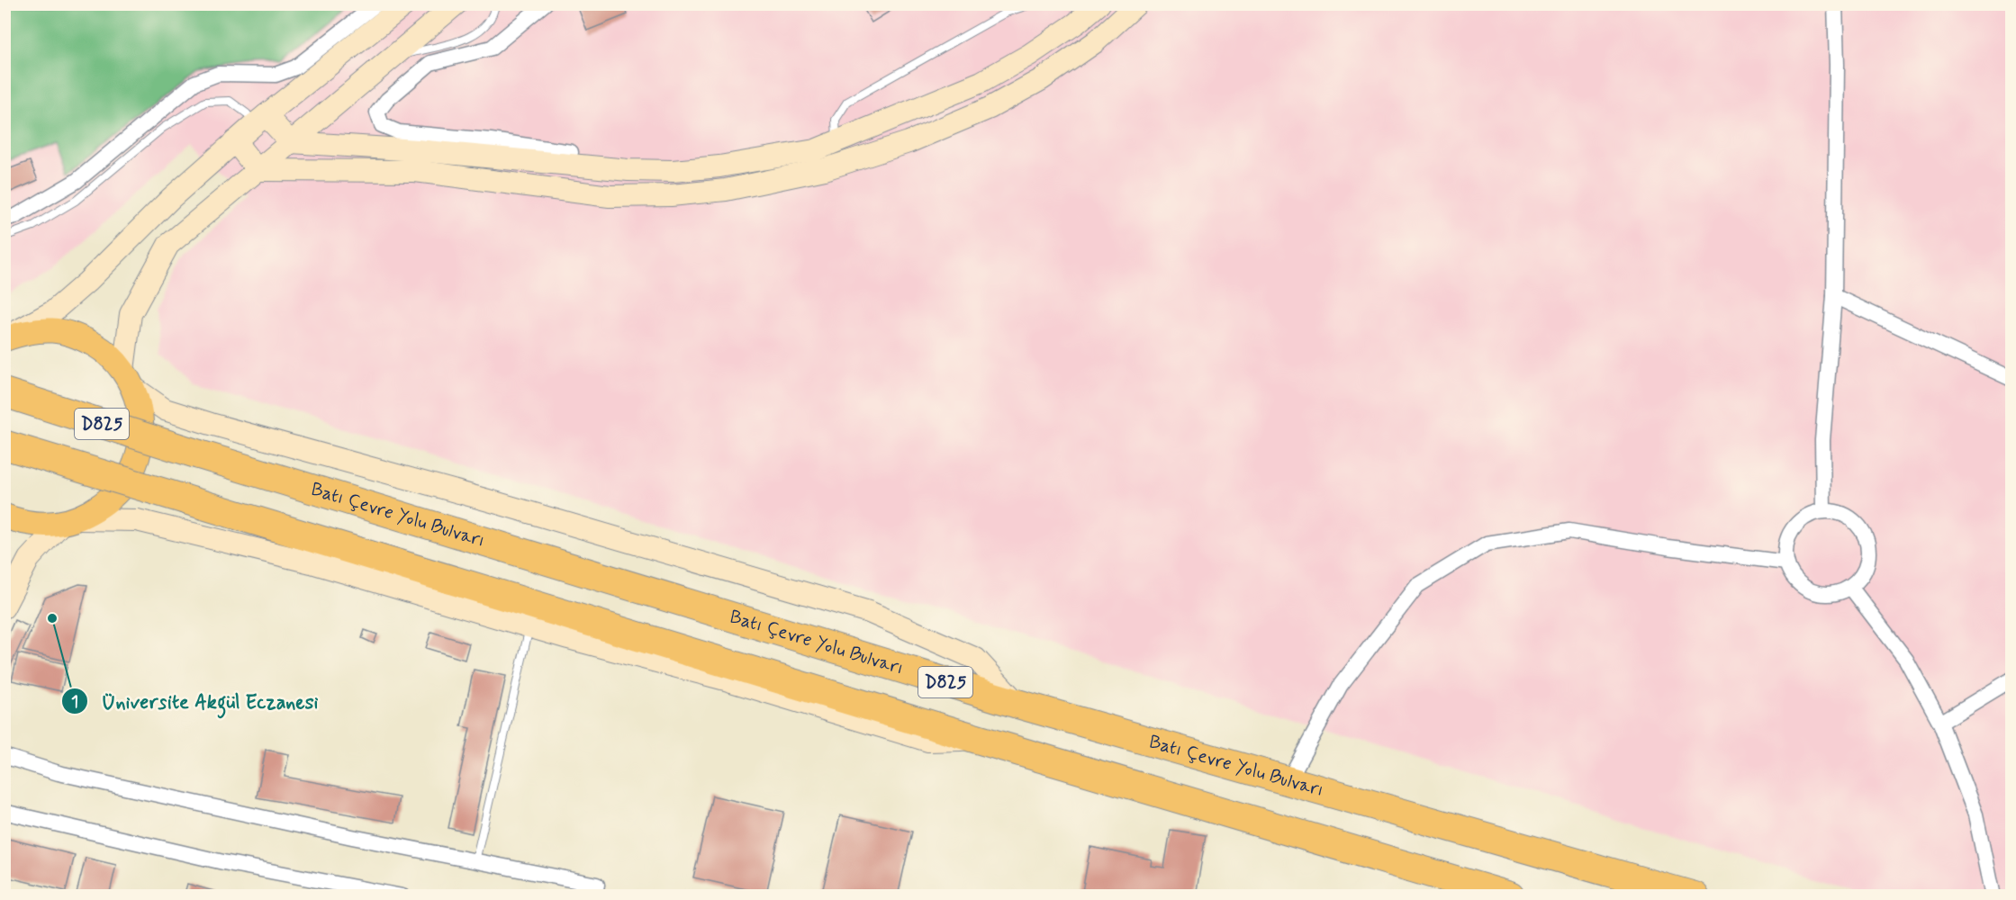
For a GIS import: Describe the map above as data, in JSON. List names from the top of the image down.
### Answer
{
  "streets": {
    "highway": ["D825", "Batı Çevre Yolu Bulvarı"]
  },
  "places": ["Üniversite Akgül Eczanesi"]
}
